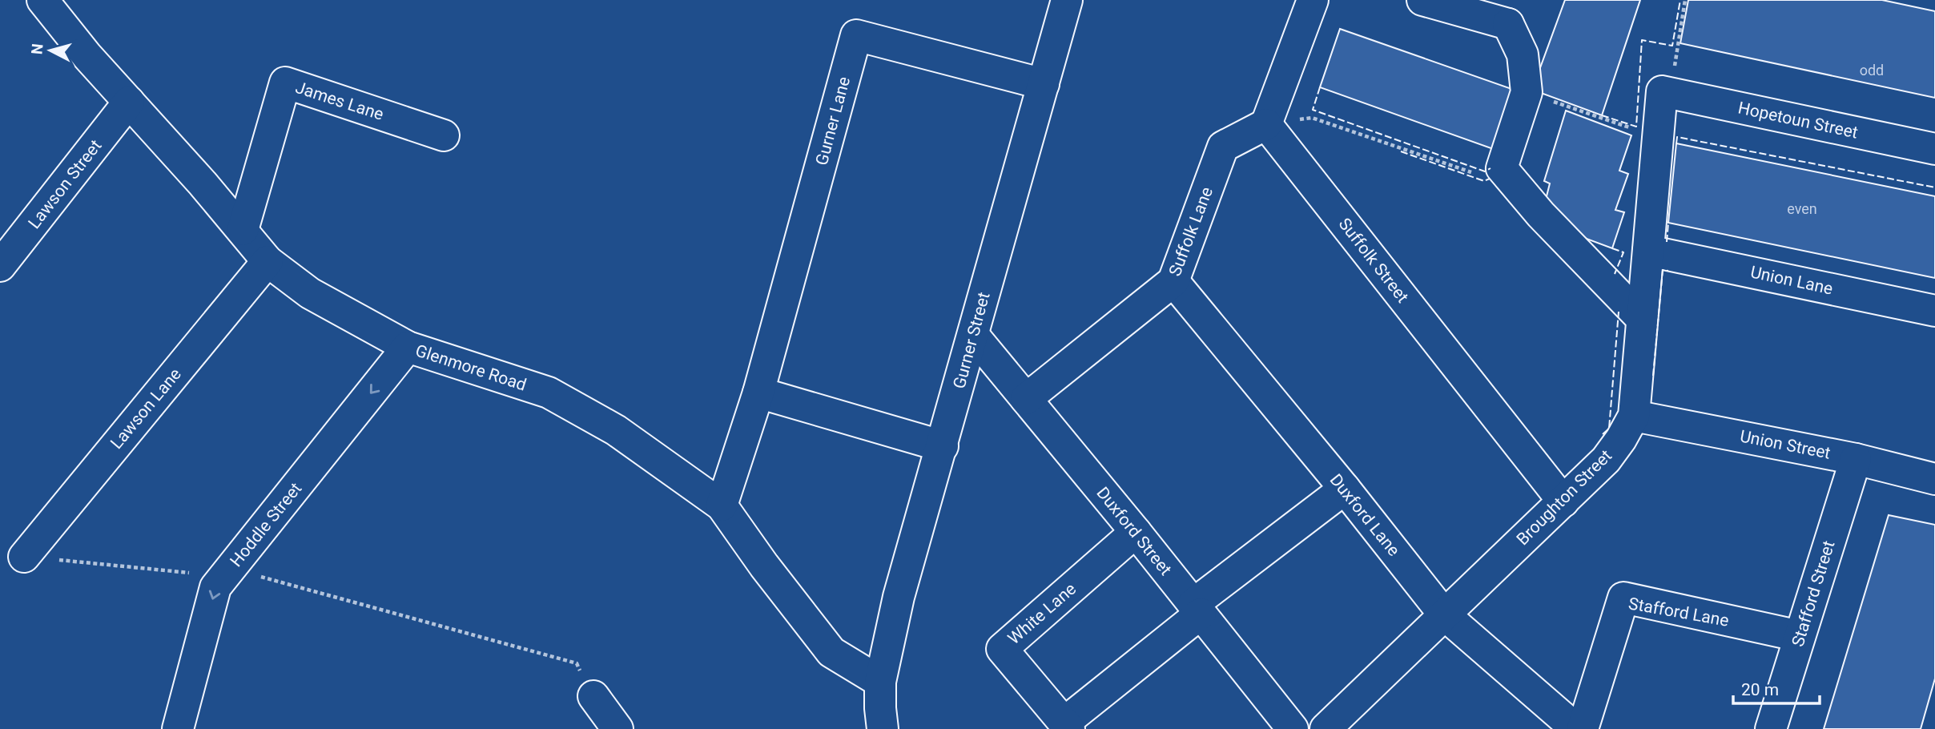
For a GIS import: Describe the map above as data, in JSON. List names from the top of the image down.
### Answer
{
  "streets": {
    "street": [
      "James Lane",
      "Hopetoun Street",
      "Gurner Lane",
      "Lawson Street",
      "Suffolk Lane",
      "Suffolk Street",
      "Union Lane",
      "Gurner Street",
      "Glenmore Road",
      "Lawson Lane",
      "Union Street",
      "Broughton Street",
      "Duxford Lane",
      "Hoddle Street",
      "Duxford Street",
      "Stafford Street",
      "Stafford Lane",
      "White Lane"
    ]
  },
  "crossings": [
    ["James Lane", "Glenmore Road"],
    ["Hopetoun Street", "Broughton Street"],
    ["Gurner Lane", "Gurner Street"],
    ["Gurner Lane", "Glenmore Road"],
    ["Lawson Street", "Glenmore Road"],
    ["Suffolk Lane", "Suffolk Street"],
    ["Suffolk Lane", "Duxford Lane"],
    ["Suffolk Lane", "Duxford Street"],
    ["Suffolk Street", "Broughton Street"],
    ["Union Lane", "Broughton Street"],
    ["Gurner Street", "Glenmore Road"],
    ["Gurner Street", "Duxford Street"],
    ["Glenmore Road", "Lawson Lane"],
    ["Glenmore Road", "Hoddle Street"],
    ["Union Street", "Broughton Street"],
    ["Union Street", "Stafford Street"],
    ["Broughton Street", "Duxford Lane"],
    ["Duxford Street", "White Lane"],
    ["Stafford Street", "Stafford Lane"]
  ],
  "one_way": ["Hoddle Street"],
  "house_numbers": ["odd", "even"],
  "scale_bar": "20 m",
  "north": "left"
}
